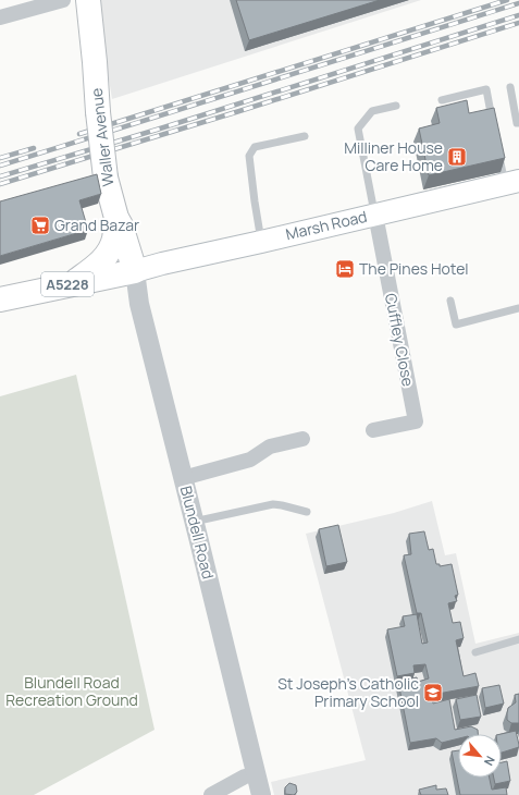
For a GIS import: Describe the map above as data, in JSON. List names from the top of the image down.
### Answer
{
  "streets": {
    "main road": ["Waller Avenue", "Marsh Road", "A5228"],
    "street": ["Cuffley Close", "Blundell Road"]
  },
  "crossings": [
    ["Waller Avenue", "Marsh Road"],
    ["Waller Avenue", "A5228"],
    ["Waller Avenue", "Blundell Road"],
    ["Marsh Road", "A5228"],
    ["Marsh Road", "Cuffley Close"],
    ["Marsh Road", "Blundell Road"],
    ["A5228", "Blundell Road"]
  ],
  "parks": ["Blundell Road Recreation Ground"],
  "places": {
    "building": ["Milliner House Care Home"],
    "supermarket": ["Grand Bazar"],
    "hotel": ["The Pines Hotel"],
    "school or university": ["St Joseph's Catholic Primary School"]
  },
  "north": "bottom right"
}
